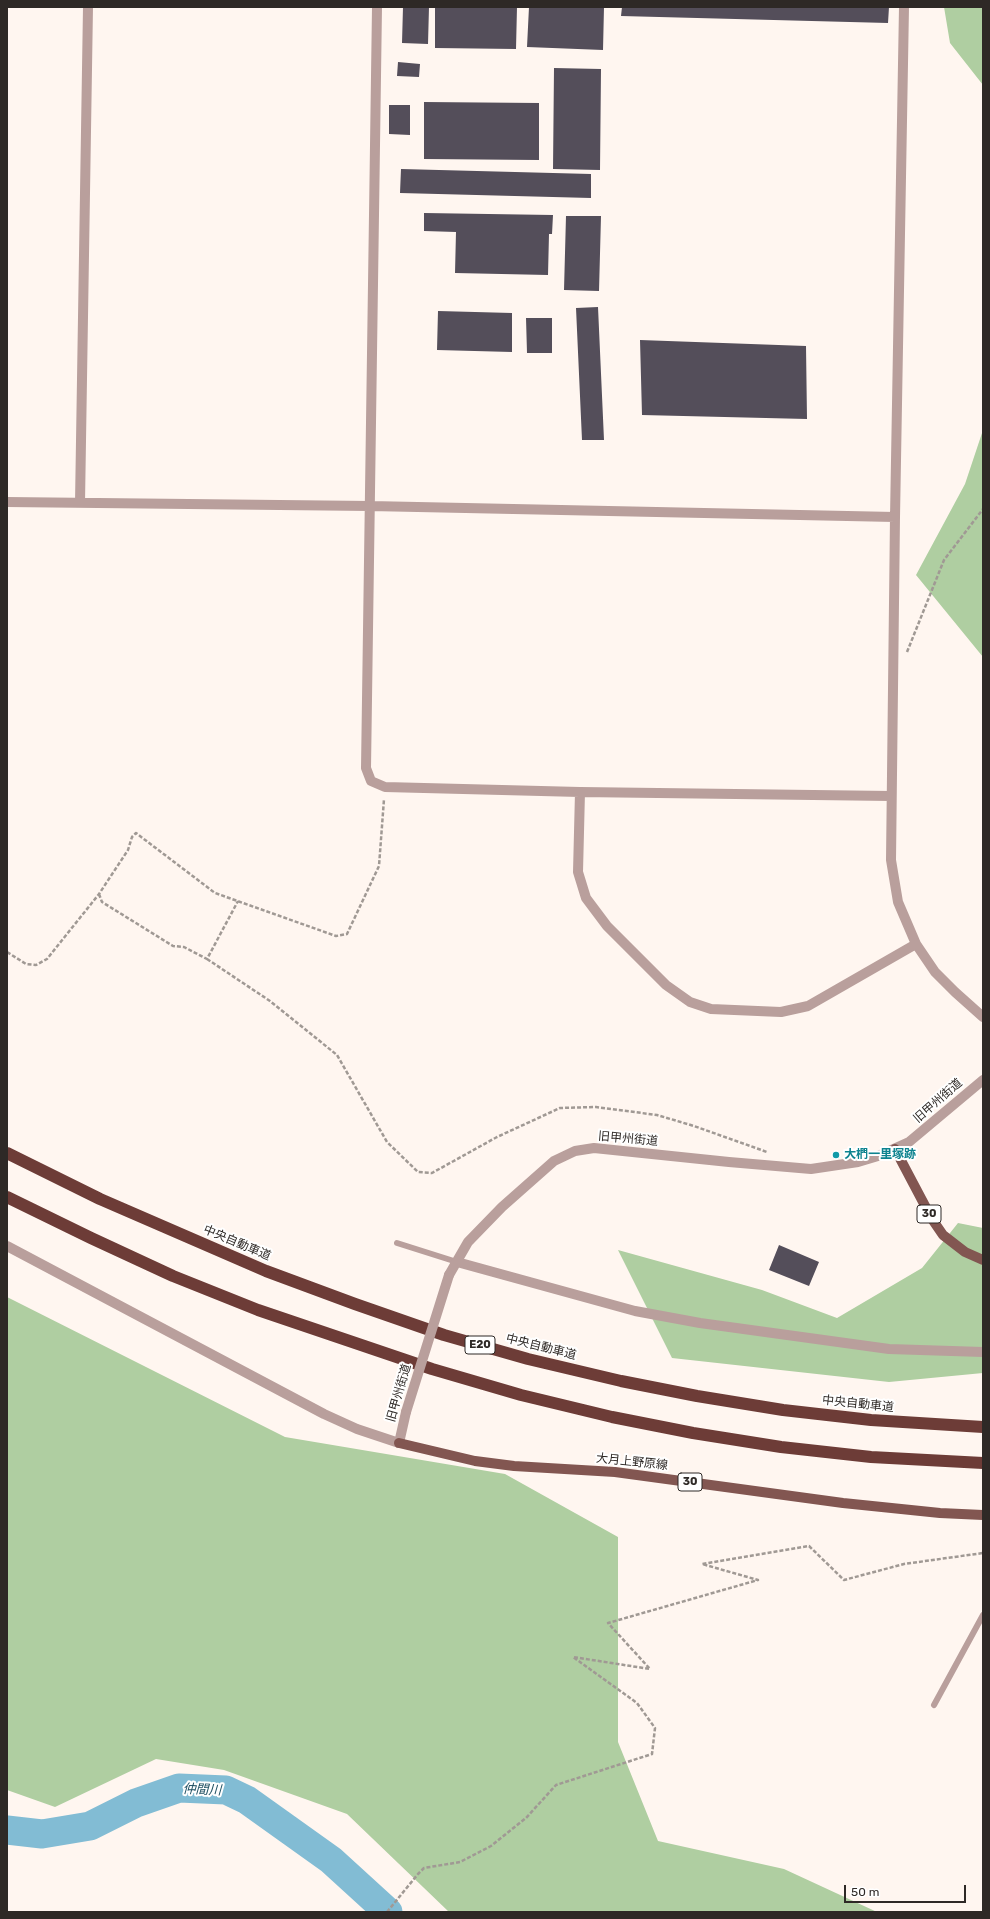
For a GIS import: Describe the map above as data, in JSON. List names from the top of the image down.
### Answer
{
  "streets": {
    "highway": ["中央自動車道", "E20"],
    "main road": ["30", "大月上野原線"],
    "street": ["旧甲州街道"]
  },
  "crossings": [
    ["旧甲州街道", "30"],
    ["旧甲州街道", "大月上野原線"]
  ],
  "water": ["仲間川"],
  "places": ["大椚一里塚跡"],
  "scale_bar": "50 m"
}
